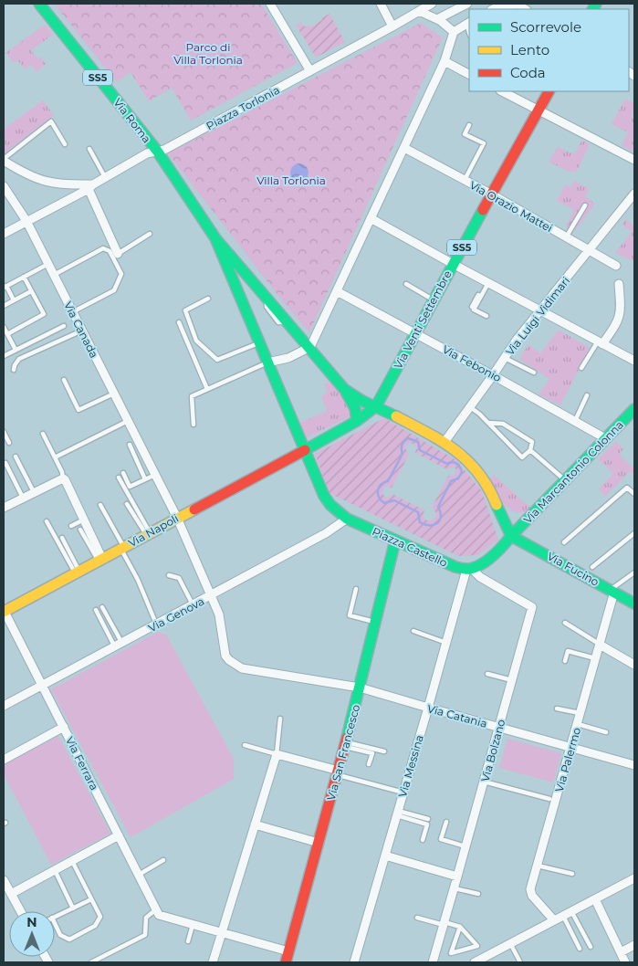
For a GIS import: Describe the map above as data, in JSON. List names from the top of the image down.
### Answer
{
  "streets": {
    "main road": [
      "SS5",
      "Via Roma",
      "Via Venti Settembre",
      "Via Marcantonio Colonna",
      "Via Napoli",
      "Piazza Castello",
      "Via Fucino",
      "Via San Francesco"
    ],
    "street": [
      "Piazza Torlonia",
      "Via Orazio Mattei",
      "Via Luigi Vidimari",
      "Via Canada",
      "Via Febonio",
      "Via Genova",
      "Via Catania",
      "Via Bolzano",
      "Via Palermo",
      "Via Ferrara",
      "Via Messina"
    ]
  },
  "crossings": [
    ["SS5", "Piazza Torlonia"],
    ["SS5", "Via Roma"],
    ["SS5", "Via Venti Settembre"],
    ["SS5", "Via Napoli"],
    ["SS5", "Piazza Castello"],
    ["Piazza Torlonia", "Via Roma"],
    ["Piazza Torlonia", "Via Canada"],
    ["Via Orazio Mattei", "Via Luigi Vidimari"],
    ["Via Orazio Mattei", "Via Venti Settembre"],
    ["Via Luigi Vidimari", "Via Febonio"],
    ["Via Venti Settembre", "Via Febonio"],
    ["Via Canada", "Via Napoli"],
    ["Via Canada", "Via Genova"],
    ["Via Canada", "Via Catania"],
    ["Via Febonio", "Via Marcantonio Colonna"],
    ["Via Marcantonio Colonna", "Via Fucino"],
    ["Via Napoli", "Piazza Castello"],
    ["Via Napoli", "Via Ferrara"],
    ["Piazza Castello", "Via Genova"],
    ["Piazza Castello", "Via Bolzano"],
    ["Piazza Castello", "Via San Francesco"],
    ["Piazza Castello", "Via Messina"],
    ["Via Fucino", "Via Palermo"],
    ["Via Genova", "Via Catania"],
    ["Via Genova", "Via Ferrara"],
    ["Via Catania", "Via Bolzano"],
    ["Via Catania", "Via San Francesco"],
    ["Via Catania", "Via Palermo"],
    ["Via Catania", "Via Messina"],
    ["Via Bolzano", "Via Messina"]
  ],
  "parks": ["Parco di Villa Torlonia", "Villa Torlonia"],
  "legend": ["Scorrevole", "Lento", "Coda"],
  "north": "top"
}
